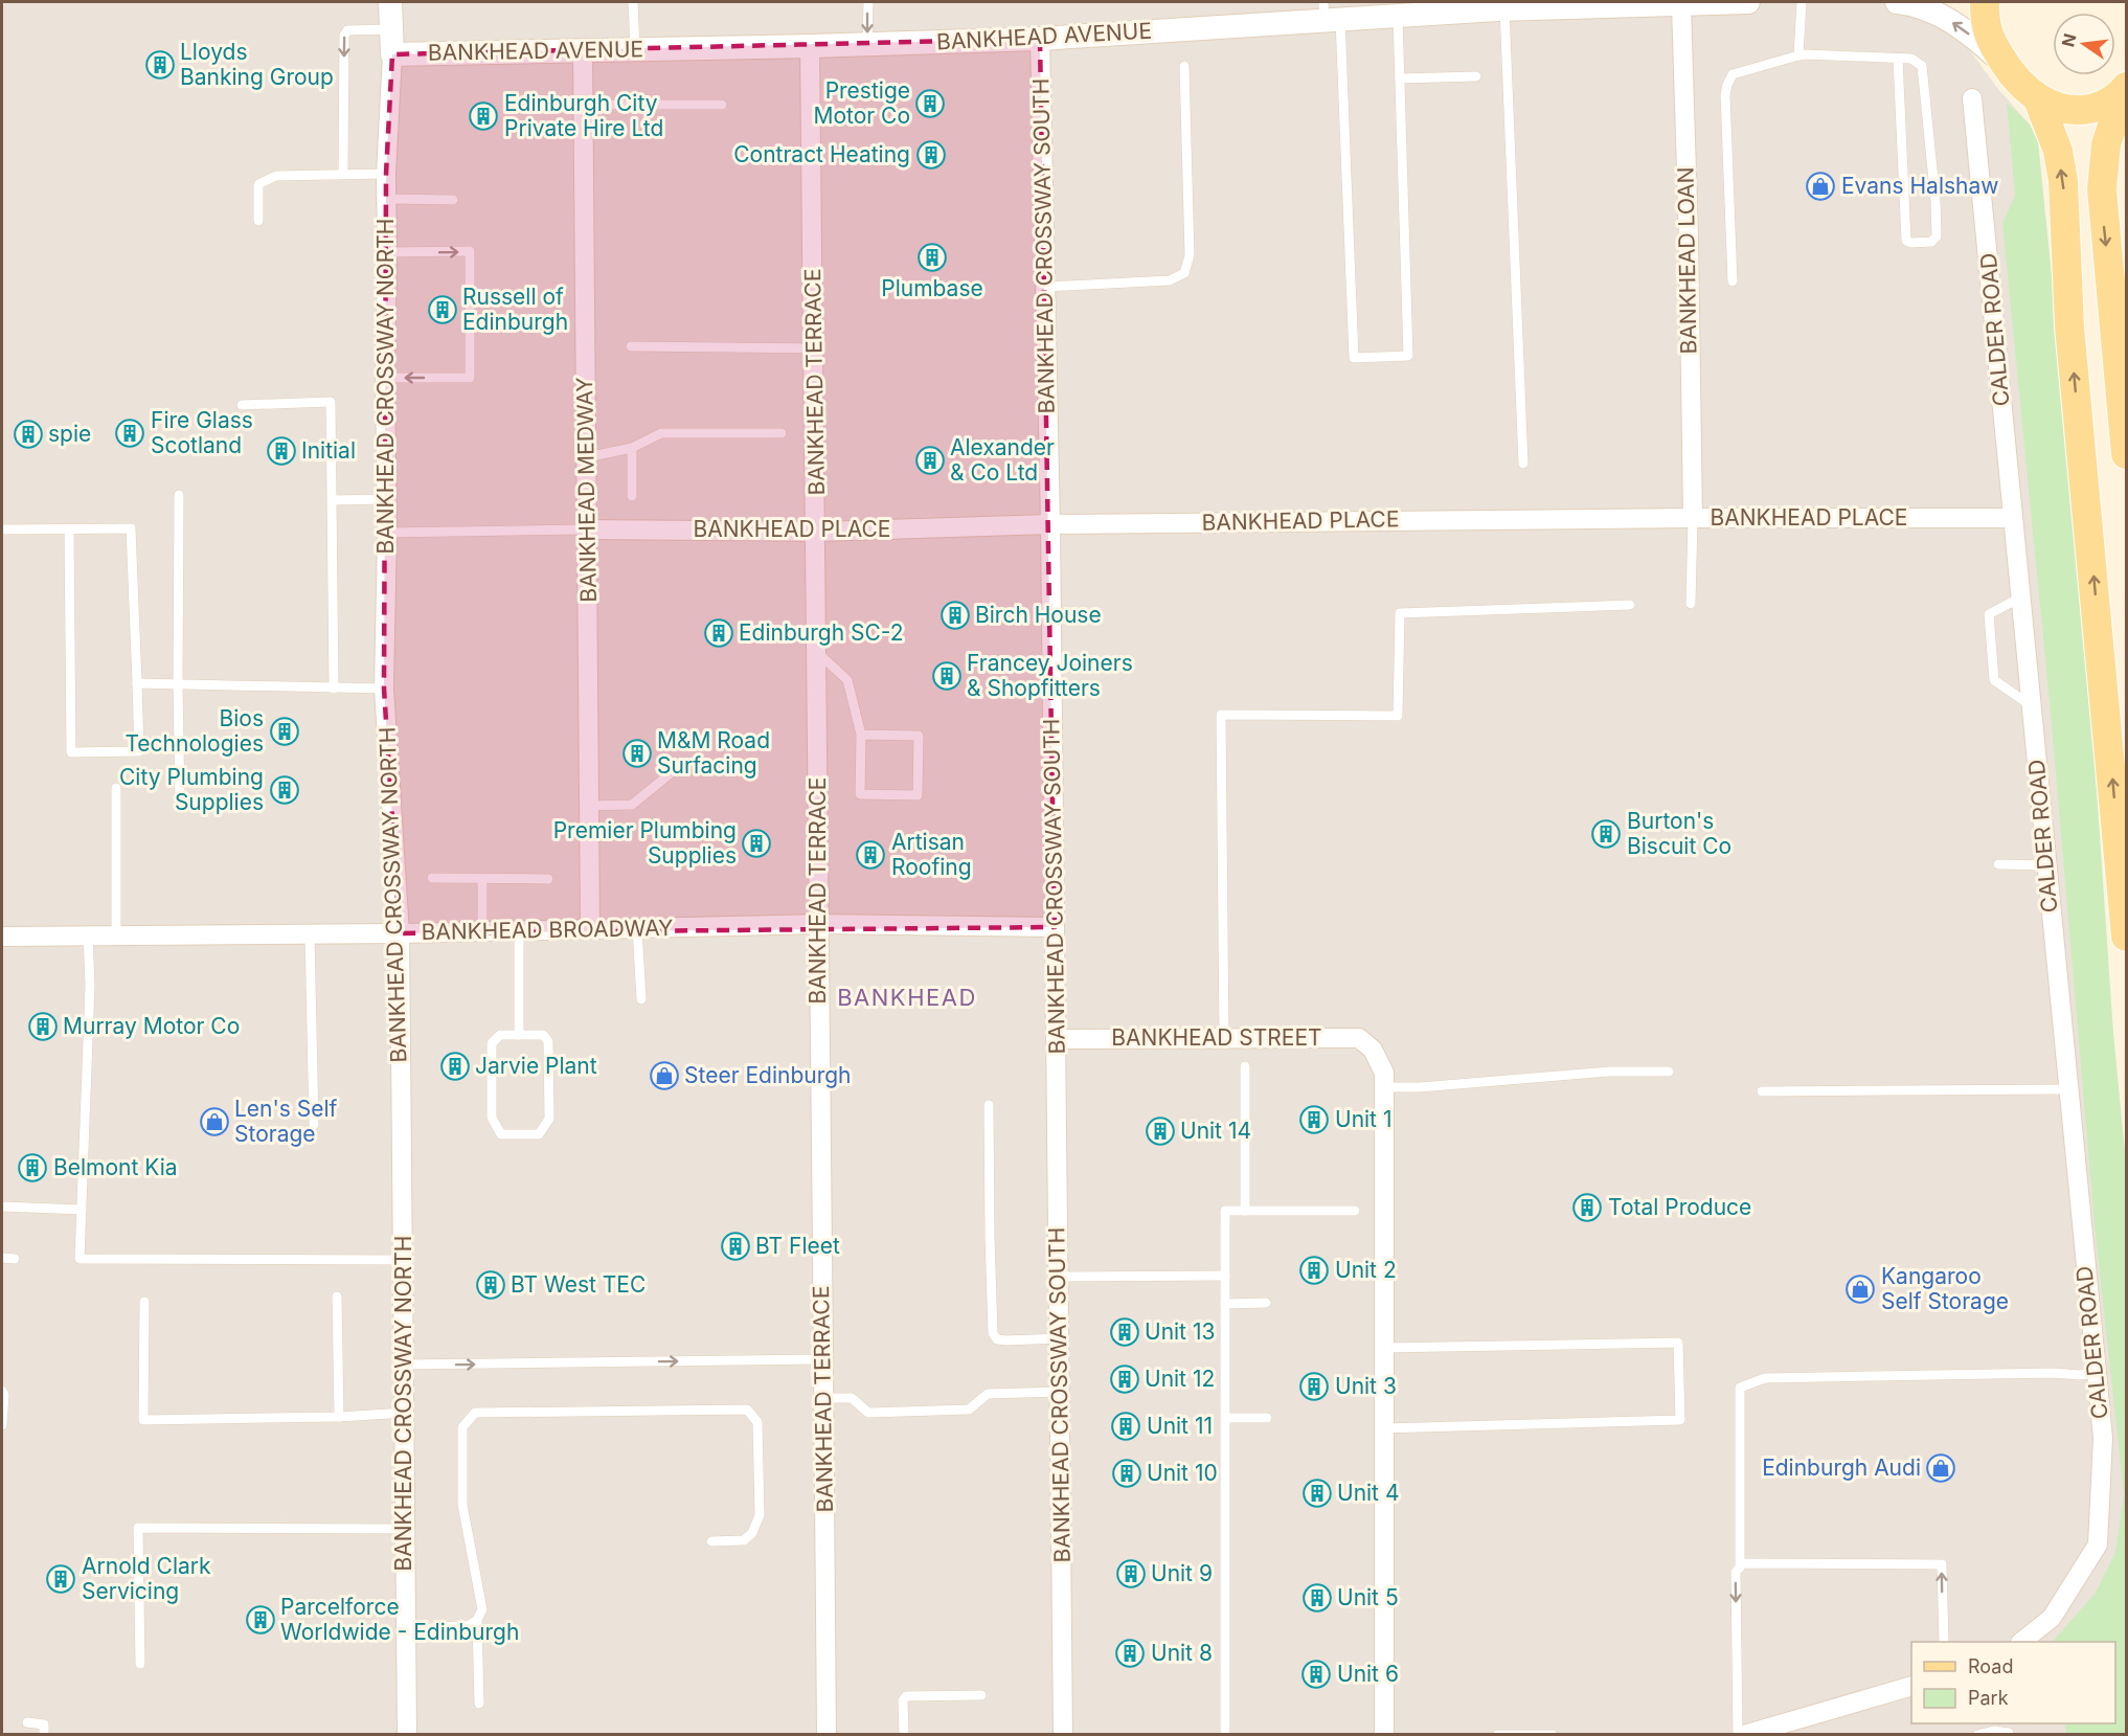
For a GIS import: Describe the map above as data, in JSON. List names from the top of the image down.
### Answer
{
  "streets": {
    "street": [
      "BANKHEAD AVENUE",
      "BANKHEAD CROSSWAY SOUTH",
      "BANKHEAD LOAN",
      "CALDER ROAD",
      "BANKHEAD TERRACE",
      "BANKHEAD CROSSWAY NORTH",
      "BANKHEAD MEDWAY",
      "BANKHEAD PLACE",
      "BANKHEAD BROADWAY",
      "BANKHEAD STREET"
    ]
  },
  "crossings": [
    ["BANKHEAD AVENUE", "BANKHEAD CROSSWAY SOUTH"],
    ["BANKHEAD AVENUE", "BANKHEAD LOAN"],
    ["BANKHEAD AVENUE", "BANKHEAD TERRACE"],
    ["BANKHEAD AVENUE", "BANKHEAD CROSSWAY NORTH"],
    ["BANKHEAD AVENUE", "BANKHEAD MEDWAY"],
    ["BANKHEAD CROSSWAY SOUTH", "BANKHEAD PLACE"],
    ["BANKHEAD CROSSWAY SOUTH", "BANKHEAD BROADWAY"],
    ["BANKHEAD CROSSWAY SOUTH", "BANKHEAD STREET"],
    ["BANKHEAD LOAN", "BANKHEAD PLACE"],
    ["CALDER ROAD", "BANKHEAD PLACE"],
    ["BANKHEAD TERRACE", "BANKHEAD PLACE"],
    ["BANKHEAD TERRACE", "BANKHEAD BROADWAY"],
    ["BANKHEAD CROSSWAY NORTH", "BANKHEAD BROADWAY"],
    ["BANKHEAD MEDWAY", "BANKHEAD PLACE"],
    ["BANKHEAD MEDWAY", "BANKHEAD BROADWAY"]
  ],
  "districts": ["BANKHEAD"],
  "places": {
    "building": [
      "Lloyds Banking Group",
      "Prestige Motor Co",
      "Edinburgh City Private Hire Ltd",
      "Contract Heating",
      "Plumbase",
      "Russell of Edinburgh",
      "Fire Glass Scotland",
      "spie",
      "Initial",
      "Alexander & Co Ltd",
      "Birch House",
      "Edinburgh SC-2",
      "Francey Joiners & Shopfitters",
      "Bios Technologies",
      "M&M Road Surfacing",
      "City Plumbing Supplies",
      "Burton's Biscuit Co",
      "Premier Plumbing Supplies",
      "Artisan Roofing",
      "Murray Motor Co",
      "Jarvie Plant",
      "Unit 1",
      "Unit 14",
      "Belmont Kia",
      "Total Produce",
      "BT Fleet",
      "Unit 2",
      "BT West TEC",
      "Unit 13",
      "Unit 12",
      "Unit 3",
      "Unit 11",
      "Unit 10",
      "Unit 4",
      "Unit 9",
      "Arnold Clark Servicing",
      "Unit 5",
      "Parcelforce Worldwide - Edinburgh",
      "Unit 8",
      "Unit 6"
    ],
    "shop": [
      "Evans Halshaw",
      "Steer Edinburgh",
      "Len's Self Storage",
      "Kangaroo Self Storage",
      "Edinburgh Audi"
    ]
  },
  "legend": ["Road", "Park"],
  "north": "left"
}
